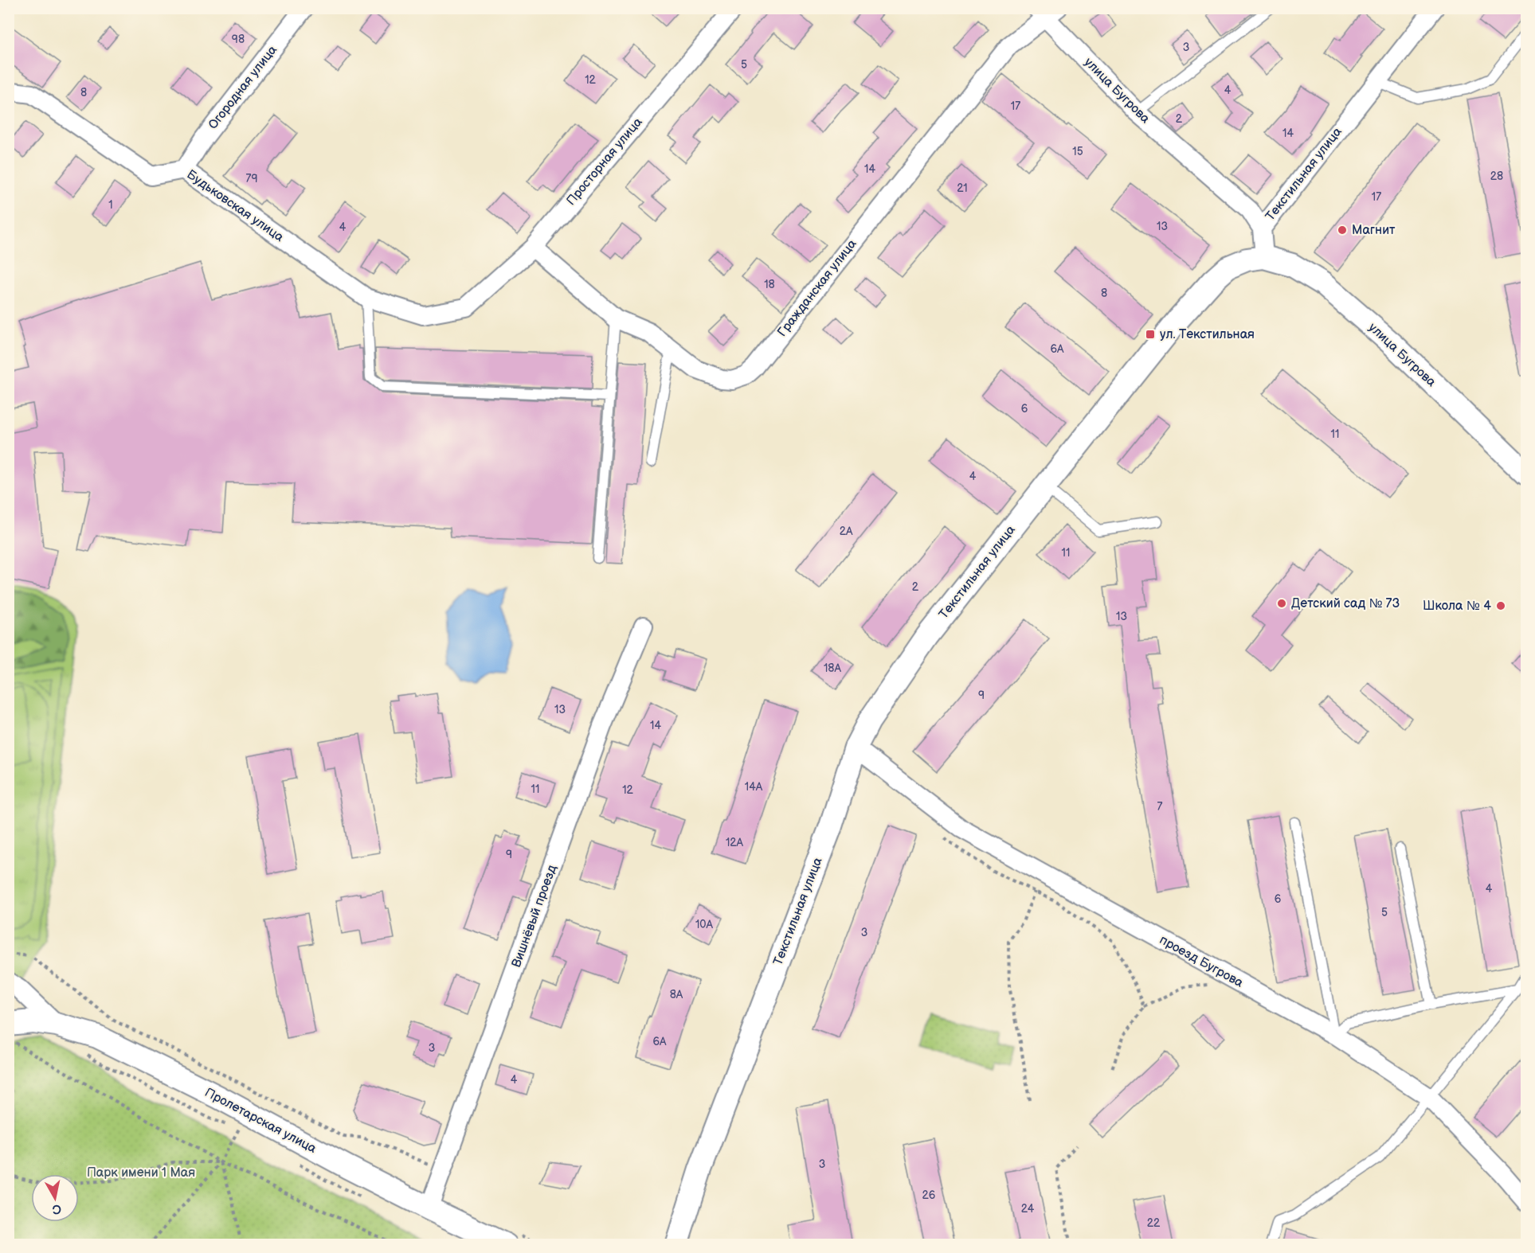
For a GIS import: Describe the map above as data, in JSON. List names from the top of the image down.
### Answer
{
  "streets": {
    "street": [
      "Огородная улица",
      "улица Бугрова",
      "Просторная улица",
      "Текстильная улица",
      "Будьковская улица",
      "Гражданская улица",
      "Вишнёвый проезд",
      "проезд Бугрова",
      "Пролетарская улица"
    ]
  },
  "crossings": [
    ["Огородная улица", "Будьковская улица"],
    ["улица Бугрова", "Текстильная улица"],
    ["улица Бугрова", "Гражданская улица"],
    ["Просторная улица", "Будьковская улица"],
    ["Просторная улица", "Гражданская улица"],
    ["Текстильная улица", "проезд Бугрова"],
    ["Вишнёвый проезд", "Пролетарская улица"]
  ],
  "parks": ["Парк имени 1 Мая"],
  "places": {
    "other": ["Магнит", "Детский сад № 73", "Школа № 4"],
    "transit": ["ул. Текстильная"]
  },
  "house_numbers": [
    "98",
    "3",
    "5",
    "12",
    "4",
    "8",
    "17",
    "2",
    "14",
    "15",
    "14",
    "28",
    "79",
    "21",
    "17",
    "1",
    "13",
    "4",
    "18",
    "8",
    "6А",
    "6",
    "11",
    "4",
    "2А",
    "11",
    "2",
    "13",
    "18А",
    "9",
    "13",
    "14",
    "14А",
    "11",
    "12",
    "7",
    "12А",
    "9",
    "4",
    "6",
    "5",
    "10А",
    "3",
    "8А",
    "6А",
    "3",
    "4",
    "3",
    "26",
    "24",
    "22"
  ],
  "north": "bottom"
}
